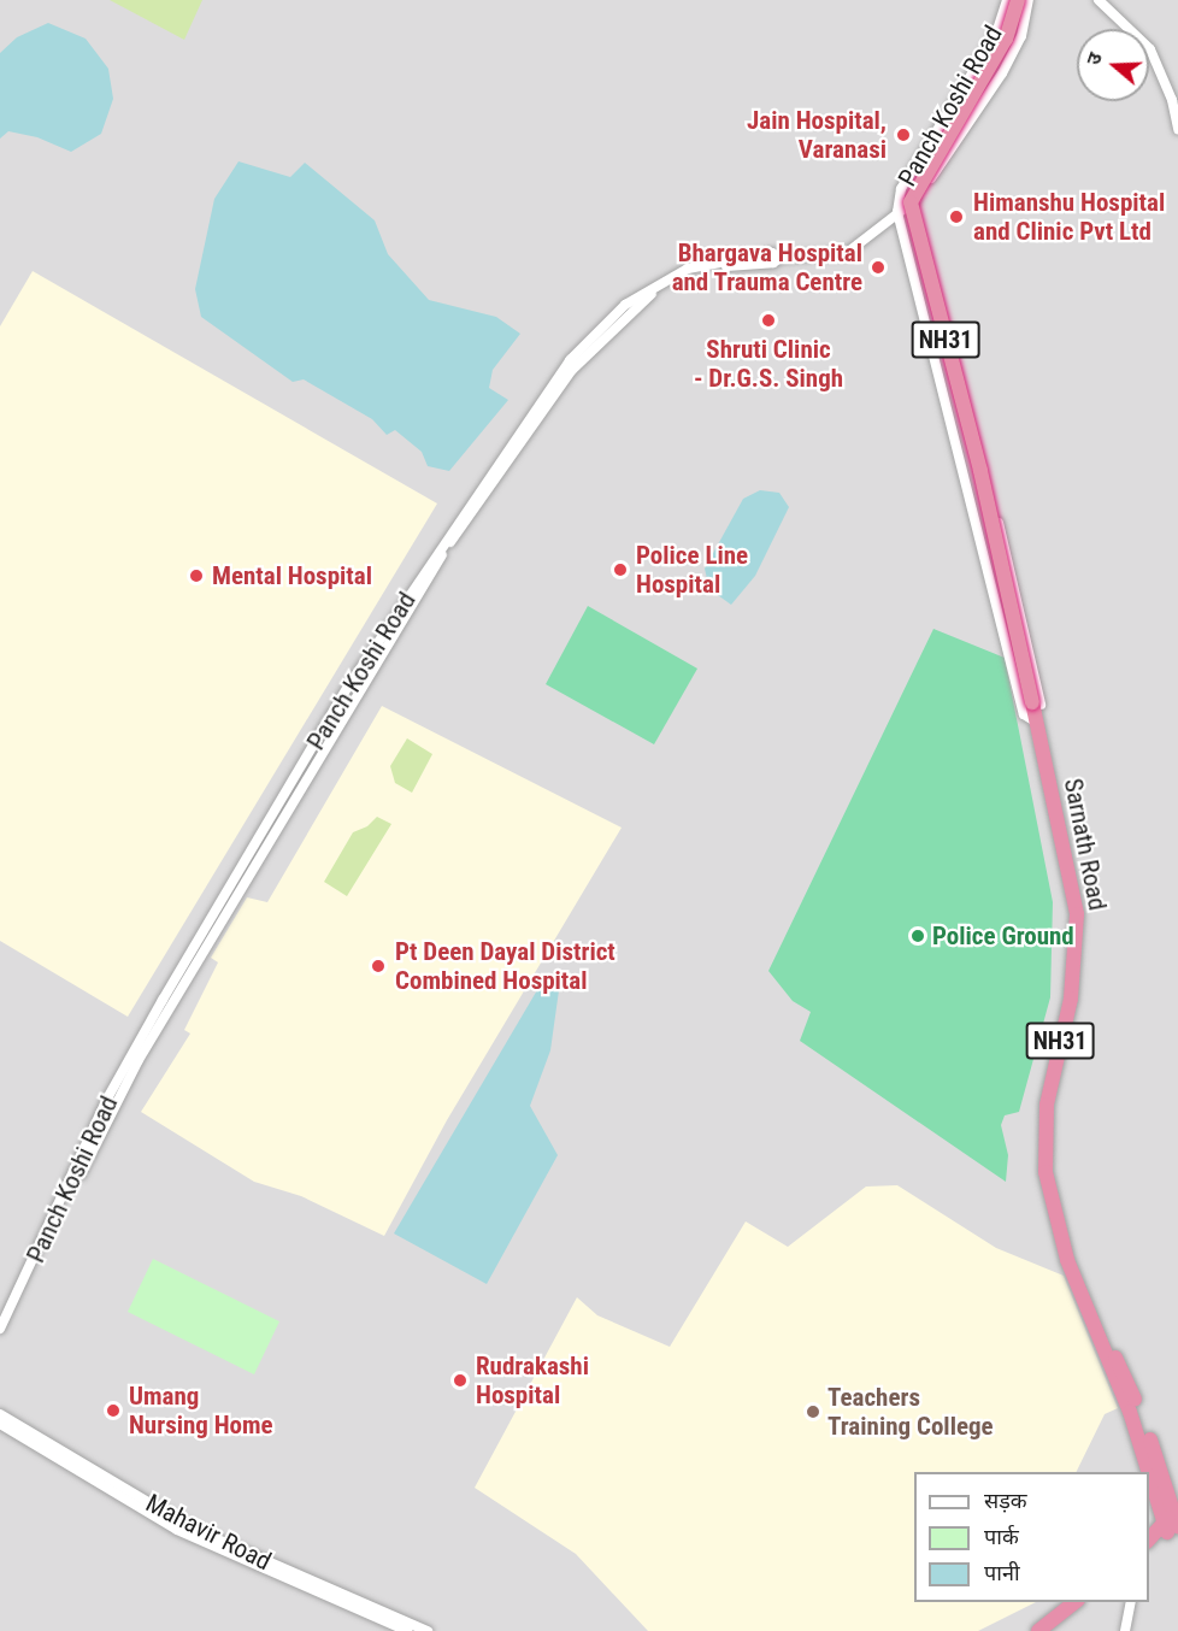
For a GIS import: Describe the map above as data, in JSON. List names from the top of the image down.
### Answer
{
  "streets": {
    "highway": ["NH31", "Sarnath Road"],
    "street": ["Panch Koshi Road", "Mahavir Road"]
  },
  "crossings": [
    ["NH31", "Sarnath Road"]
  ],
  "places": [
    "Jain Hospital, Varanasi",
    "Himanshu Hospital and Clinic Pvt Ltd",
    "Bhargava Hospital and Trauma Centre",
    "Shruti Clinic - Dr.G.S. Singh",
    "Police Line Hospital",
    "Mental Hospital",
    "Police Ground",
    "Pt Deen Dayal District Combined Hospital",
    "Rudrakashi Hospital",
    "Umang Nursing Home",
    "Teachers Training College"
  ],
  "legend": ["सड़क", "पार्क", "पानी"],
  "north": "left"
}
